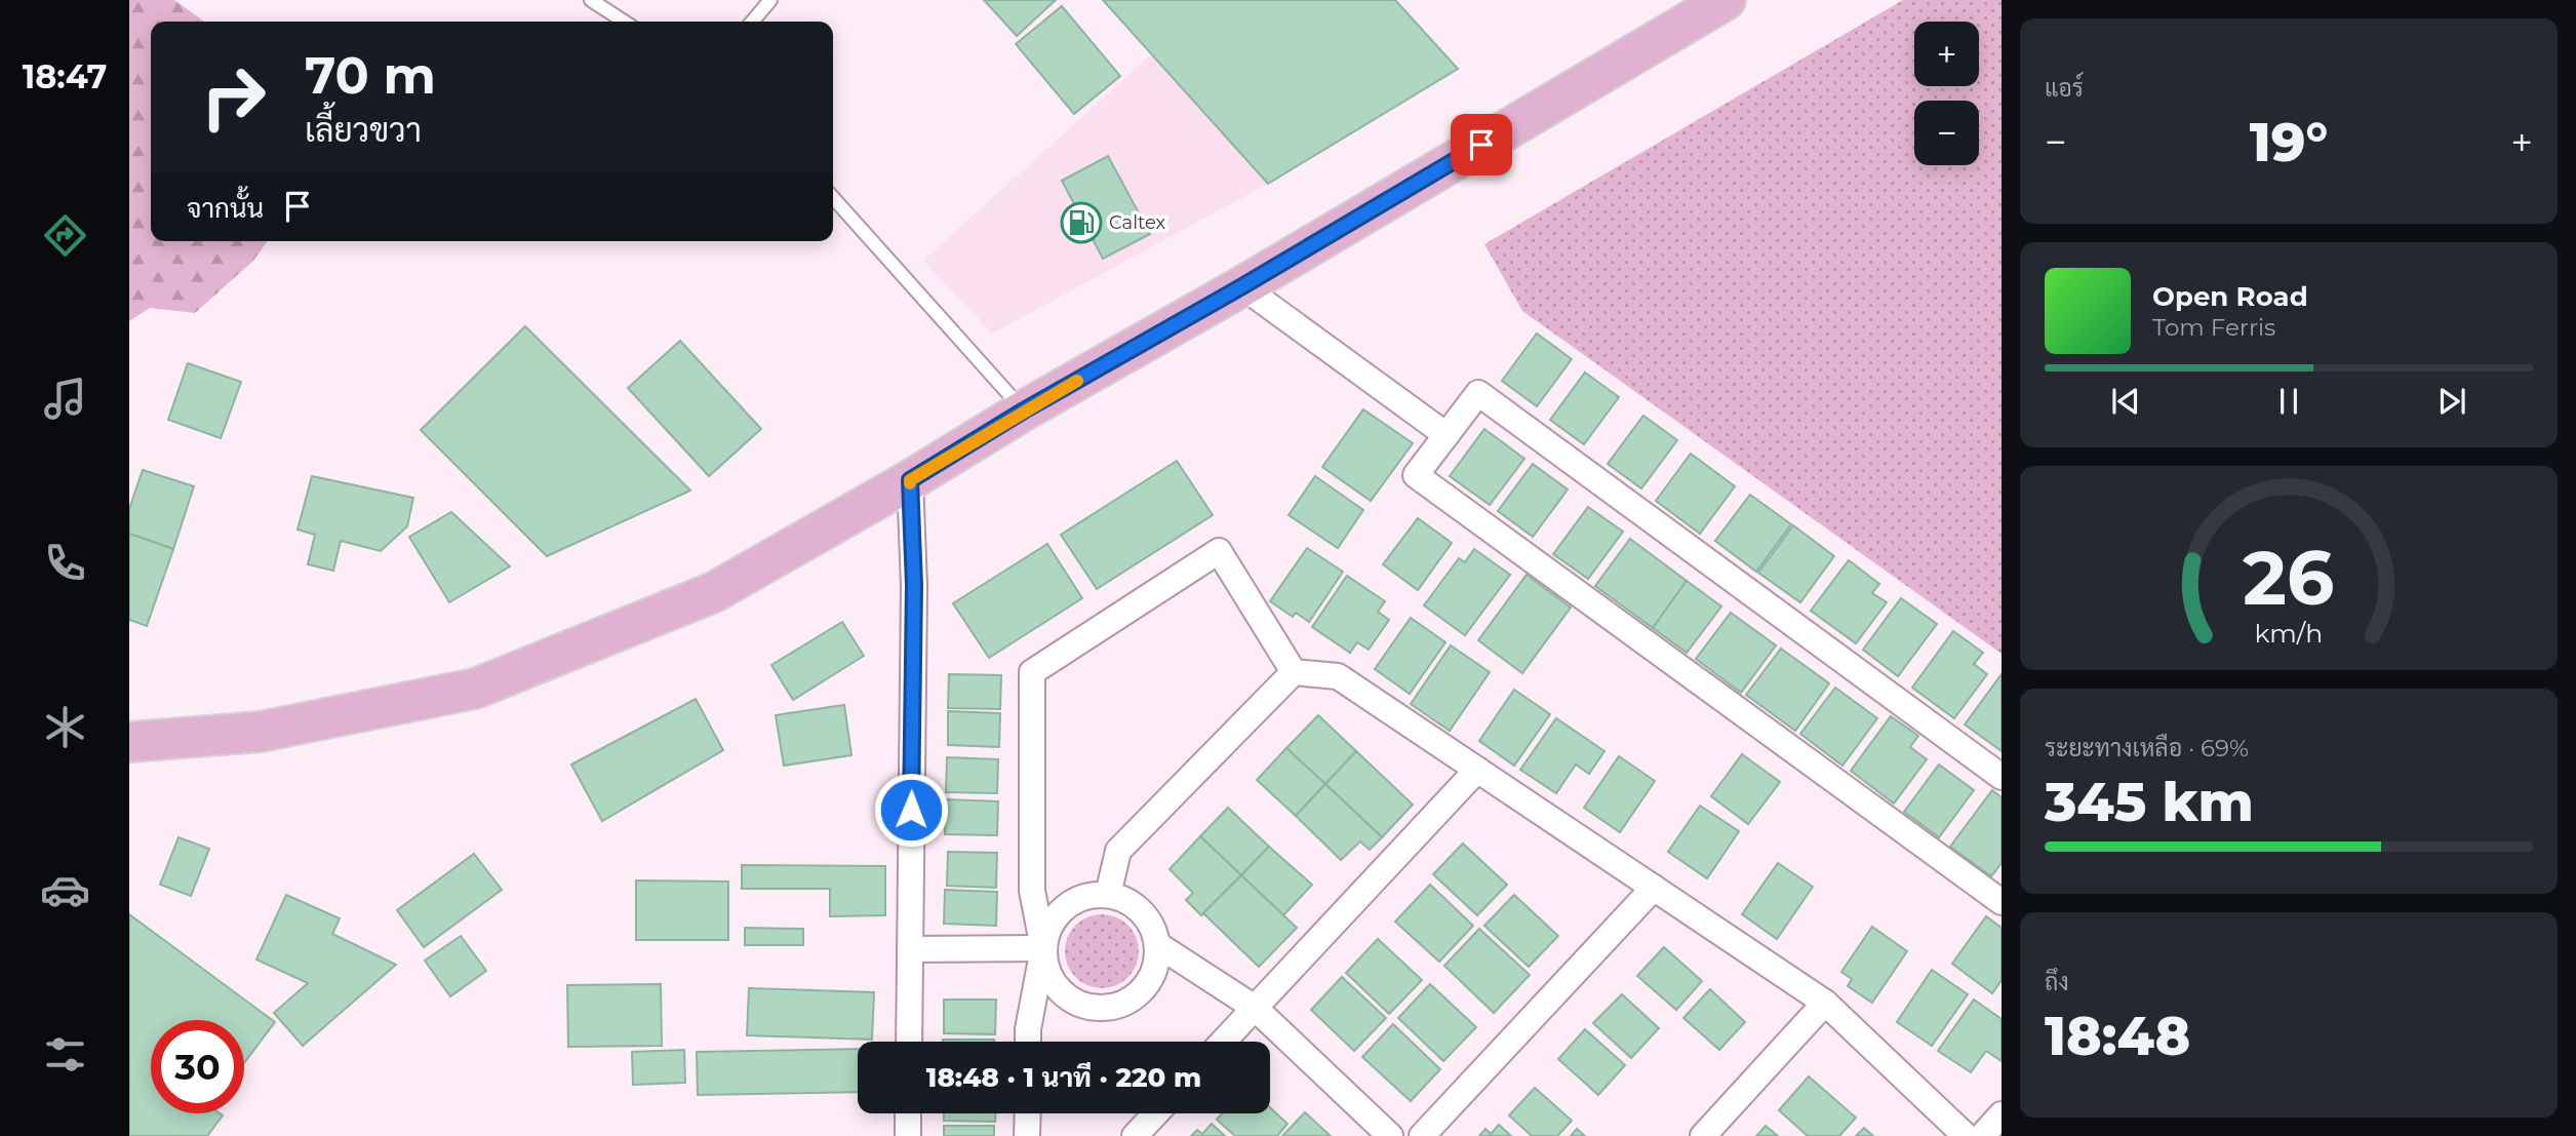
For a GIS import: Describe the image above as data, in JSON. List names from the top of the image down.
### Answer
{
  "places": {
    "fuel station": ["Caltex"]
  },
  "page": {
    "tabs": "18:47",
    "tile": [
      "แอร์",
      ["ระยะทางเหลือ · 69%", "345 km"],
      ["ถึง", "18:48"]
    ],
    "map_buttons": ["+", "−"],
    "turn": ["70 m", "เลี้ยวขวา"],
    "heat": ["−", "19°", "+"],
    "then": "จากนั้น",
    "song": ["Open Road", "Tom Ferris"],
    "limit": "30",
    "trip": "18:48 · 1 นาที · 220 m",
    "gauge": ["26", "km/h"]
  }
}
